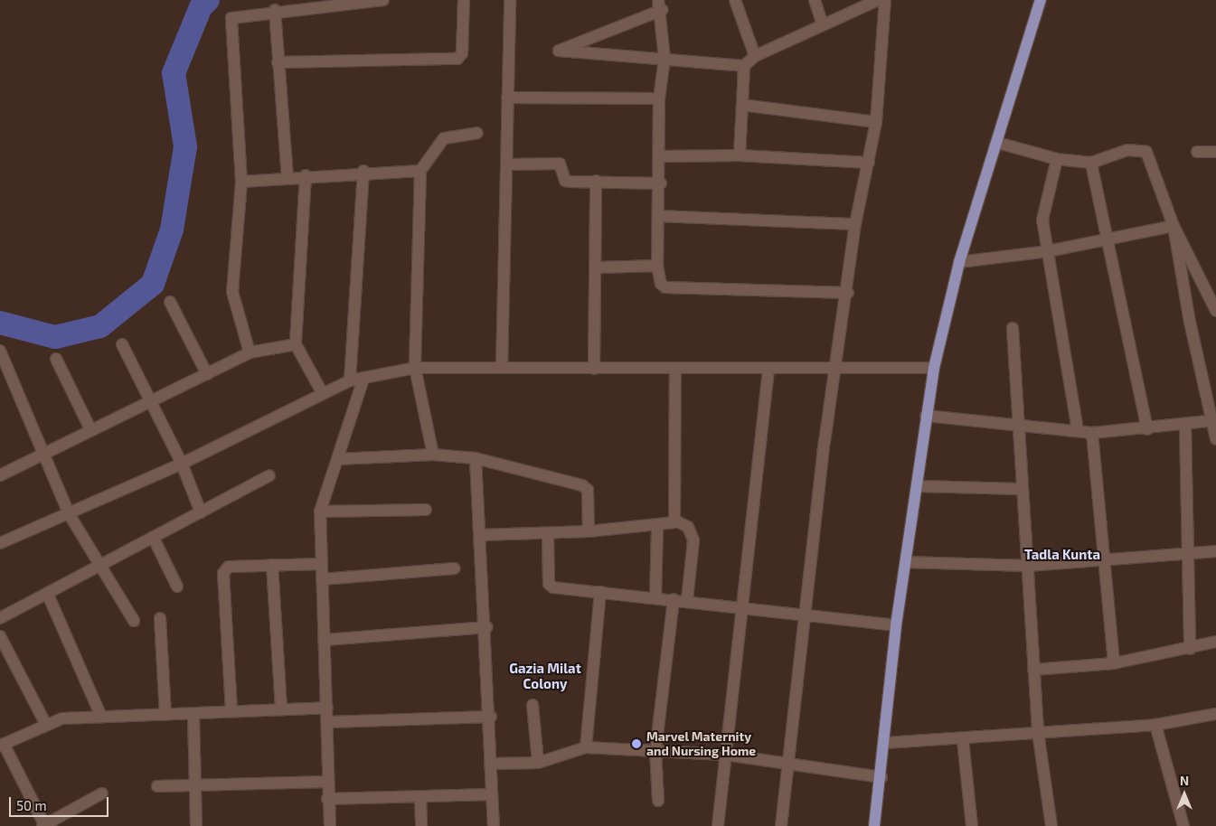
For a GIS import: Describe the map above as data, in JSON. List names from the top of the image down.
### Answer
{
  "districts": ["Tadla Kunta", "Gazia Milat Colony"],
  "places": ["Marvel Maternity and Nursing Home"],
  "scale_bar": "50 m",
  "north": "top"
}
